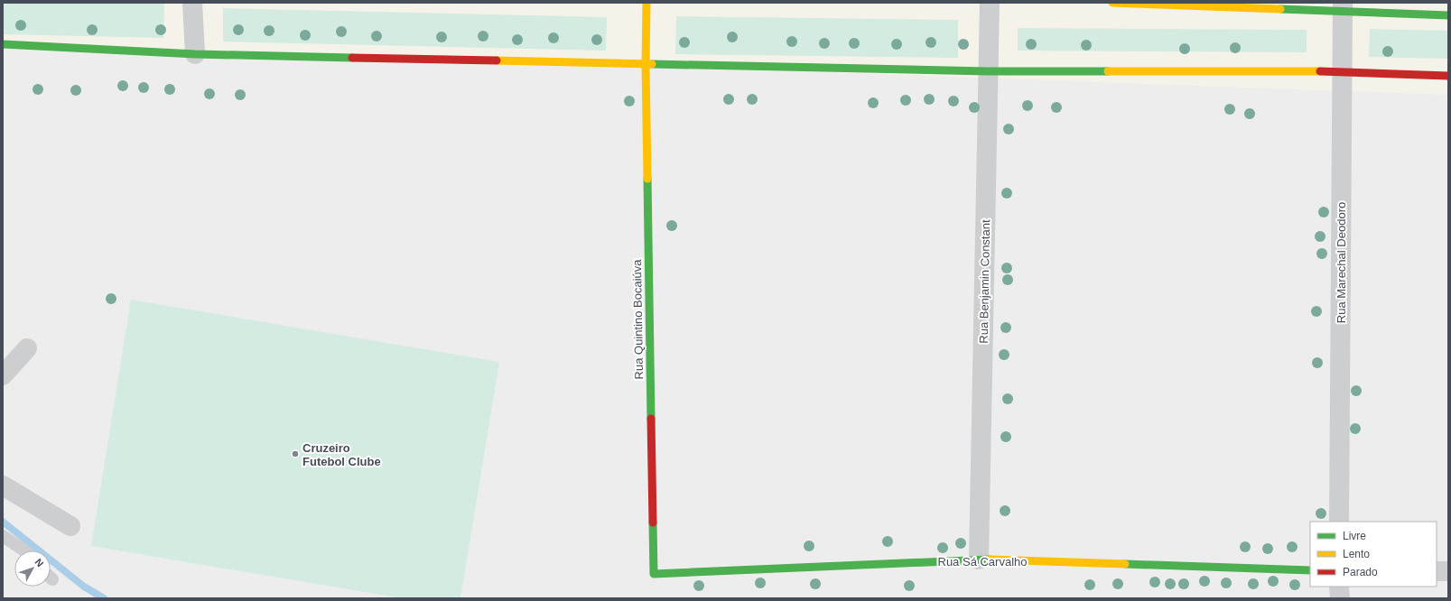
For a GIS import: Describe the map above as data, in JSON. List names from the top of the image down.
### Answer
{
  "streets": {
    "street": [
      "Rua Marechal Deodoro",
      "Rua Benjamin Constant",
      "Rua Quintino Bocaiúva",
      "Rua Sá Carvalho"
    ]
  },
  "crossings": [
    ["Rua Benjamin Constant", "Rua Sá Carvalho"],
    ["Rua Quintino Bocaiúva", "Rua Sá Carvalho"]
  ],
  "places": ["Cruzeiro Futebol Clube"],
  "legend": ["Livre", "Lento", "Parado"],
  "north": "top right"
}
